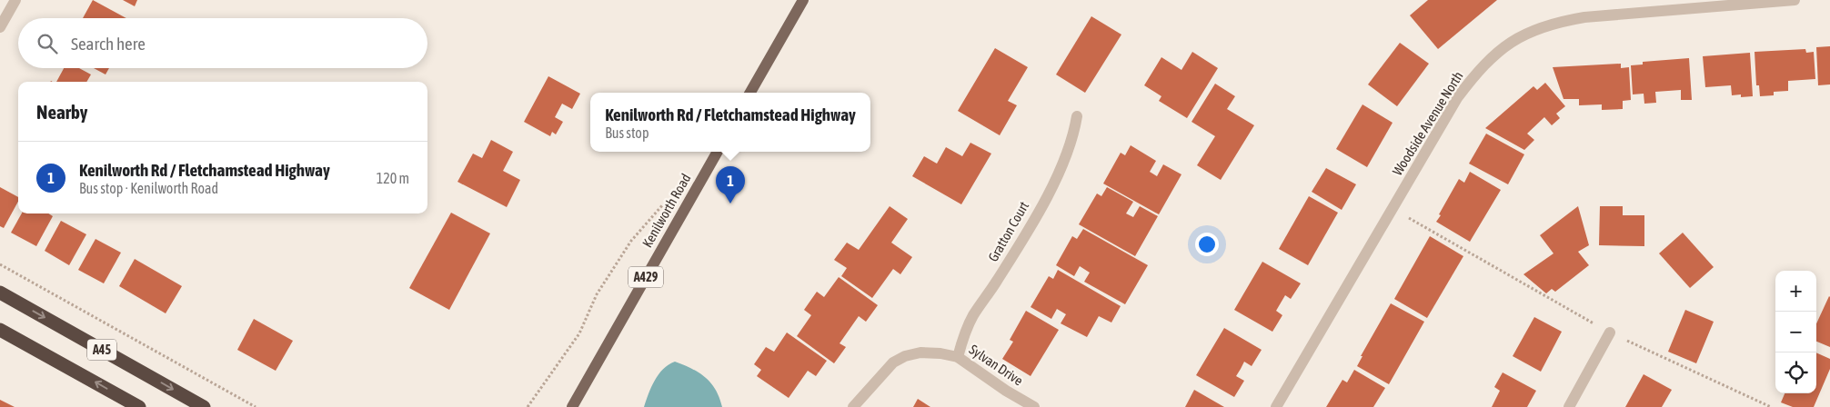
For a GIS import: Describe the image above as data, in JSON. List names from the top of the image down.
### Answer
{
  "streets": {
    "highway": ["A45"],
    "main road": ["Kenilworth Road", "A429"],
    "street": ["Woodside Avenue North", "Gratton Court", "Sylvan Drive"]
  },
  "crossings": [
    ["Gratton Court", "Sylvan Drive"]
  ],
  "page": {
    "search": "Search here",
    "heading": "Nearby",
    "popup": ["Kenilworth Rd / Fletchamstead Highway", "Bus stop"],
    "list": [
      {
        "mark": "1",
        "name": "Kenilworth Rd / Fletchamstead Highway",
        "note": "Bus stop · Kenilworth Road",
        "value": "120 m"
      }
    ],
    "pins": "1",
    "map_buttons": ["+", "−"]
  }
}
